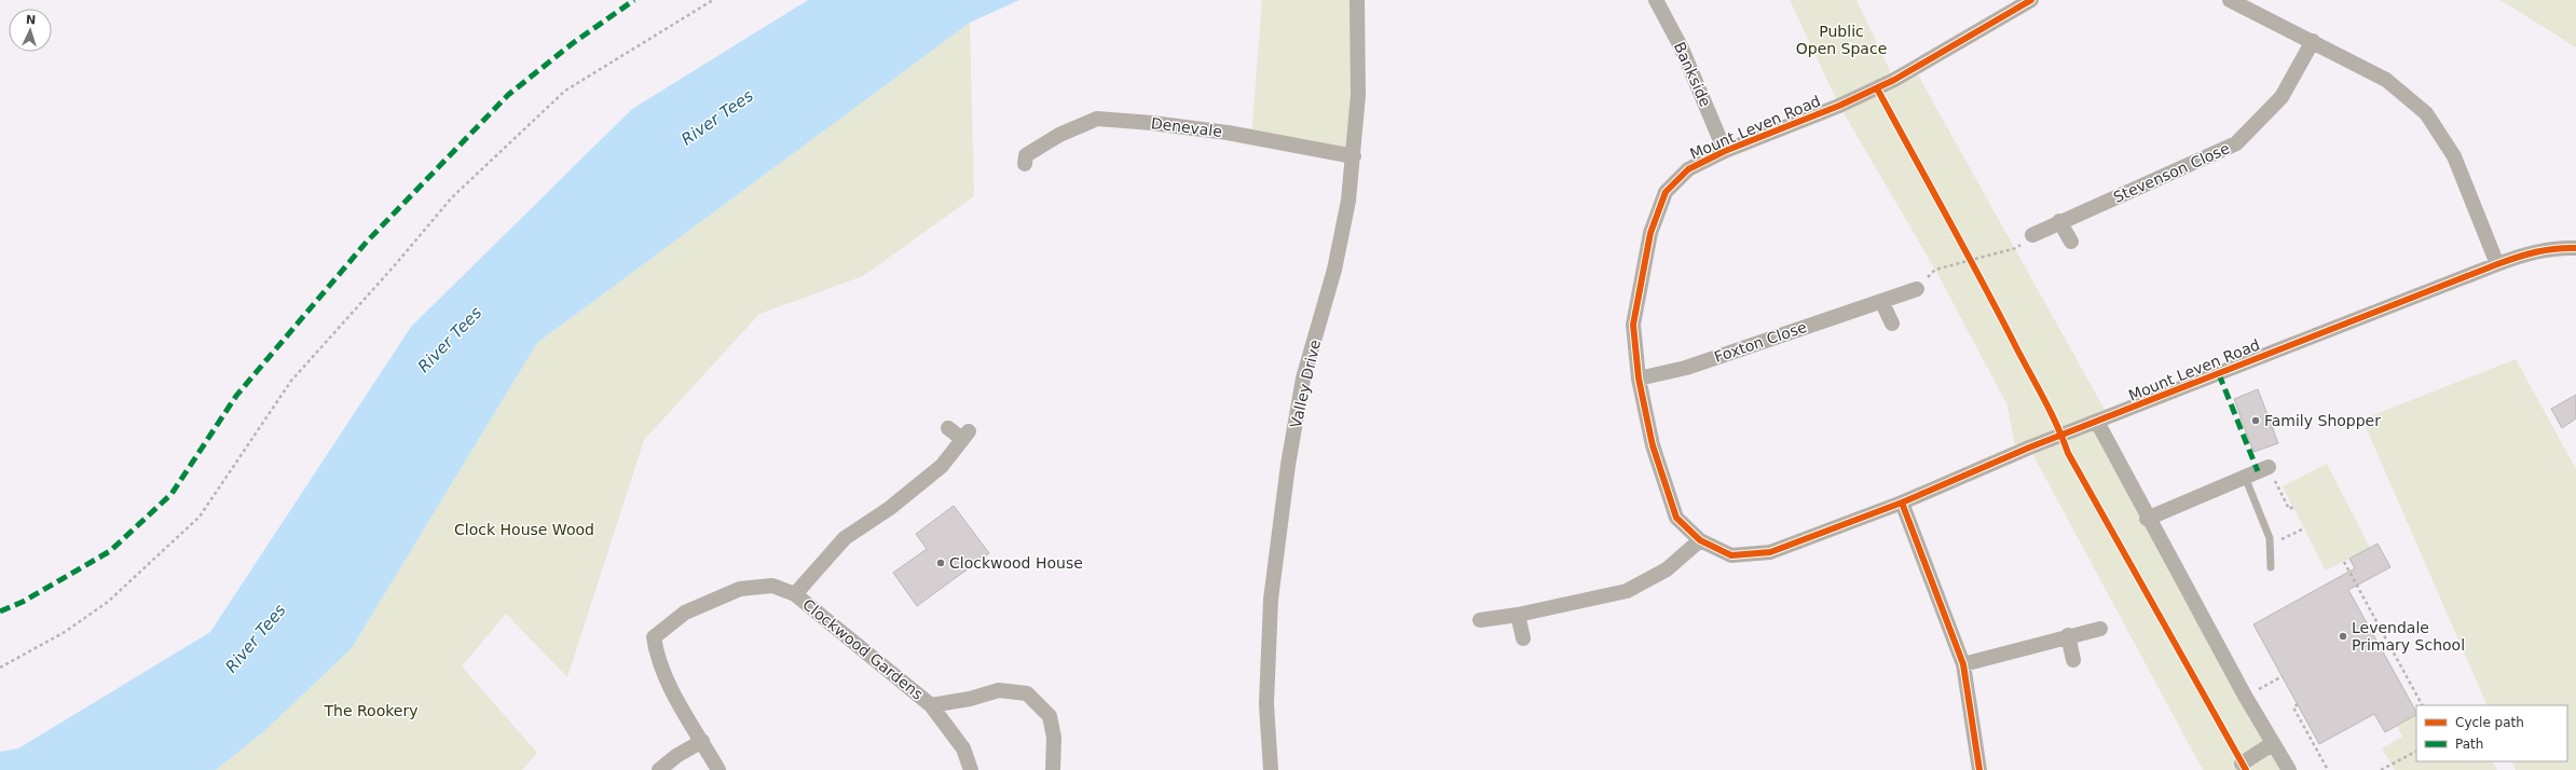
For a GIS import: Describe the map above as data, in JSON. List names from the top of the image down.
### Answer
{
  "streets": {
    "street": [
      "Bankside",
      "Denevale",
      "Mount Leven Road",
      "Stevenson Close",
      "Foxton Close",
      "Valley Drive",
      "Clockwood Gardens"
    ]
  },
  "crossings": [
    ["Bankside", "Mount Leven Road"],
    ["Denevale", "Valley Drive"],
    ["Mount Leven Road", "Foxton Close"]
  ],
  "water": ["River Tees"],
  "parks": ["Public Open Space", "Clock House Wood", "The Rookery"],
  "places": ["Family Shopper", "Clockwood House", "Levendale Primary School"],
  "legend": ["Cycle path", "Path"],
  "north": "top"
}
